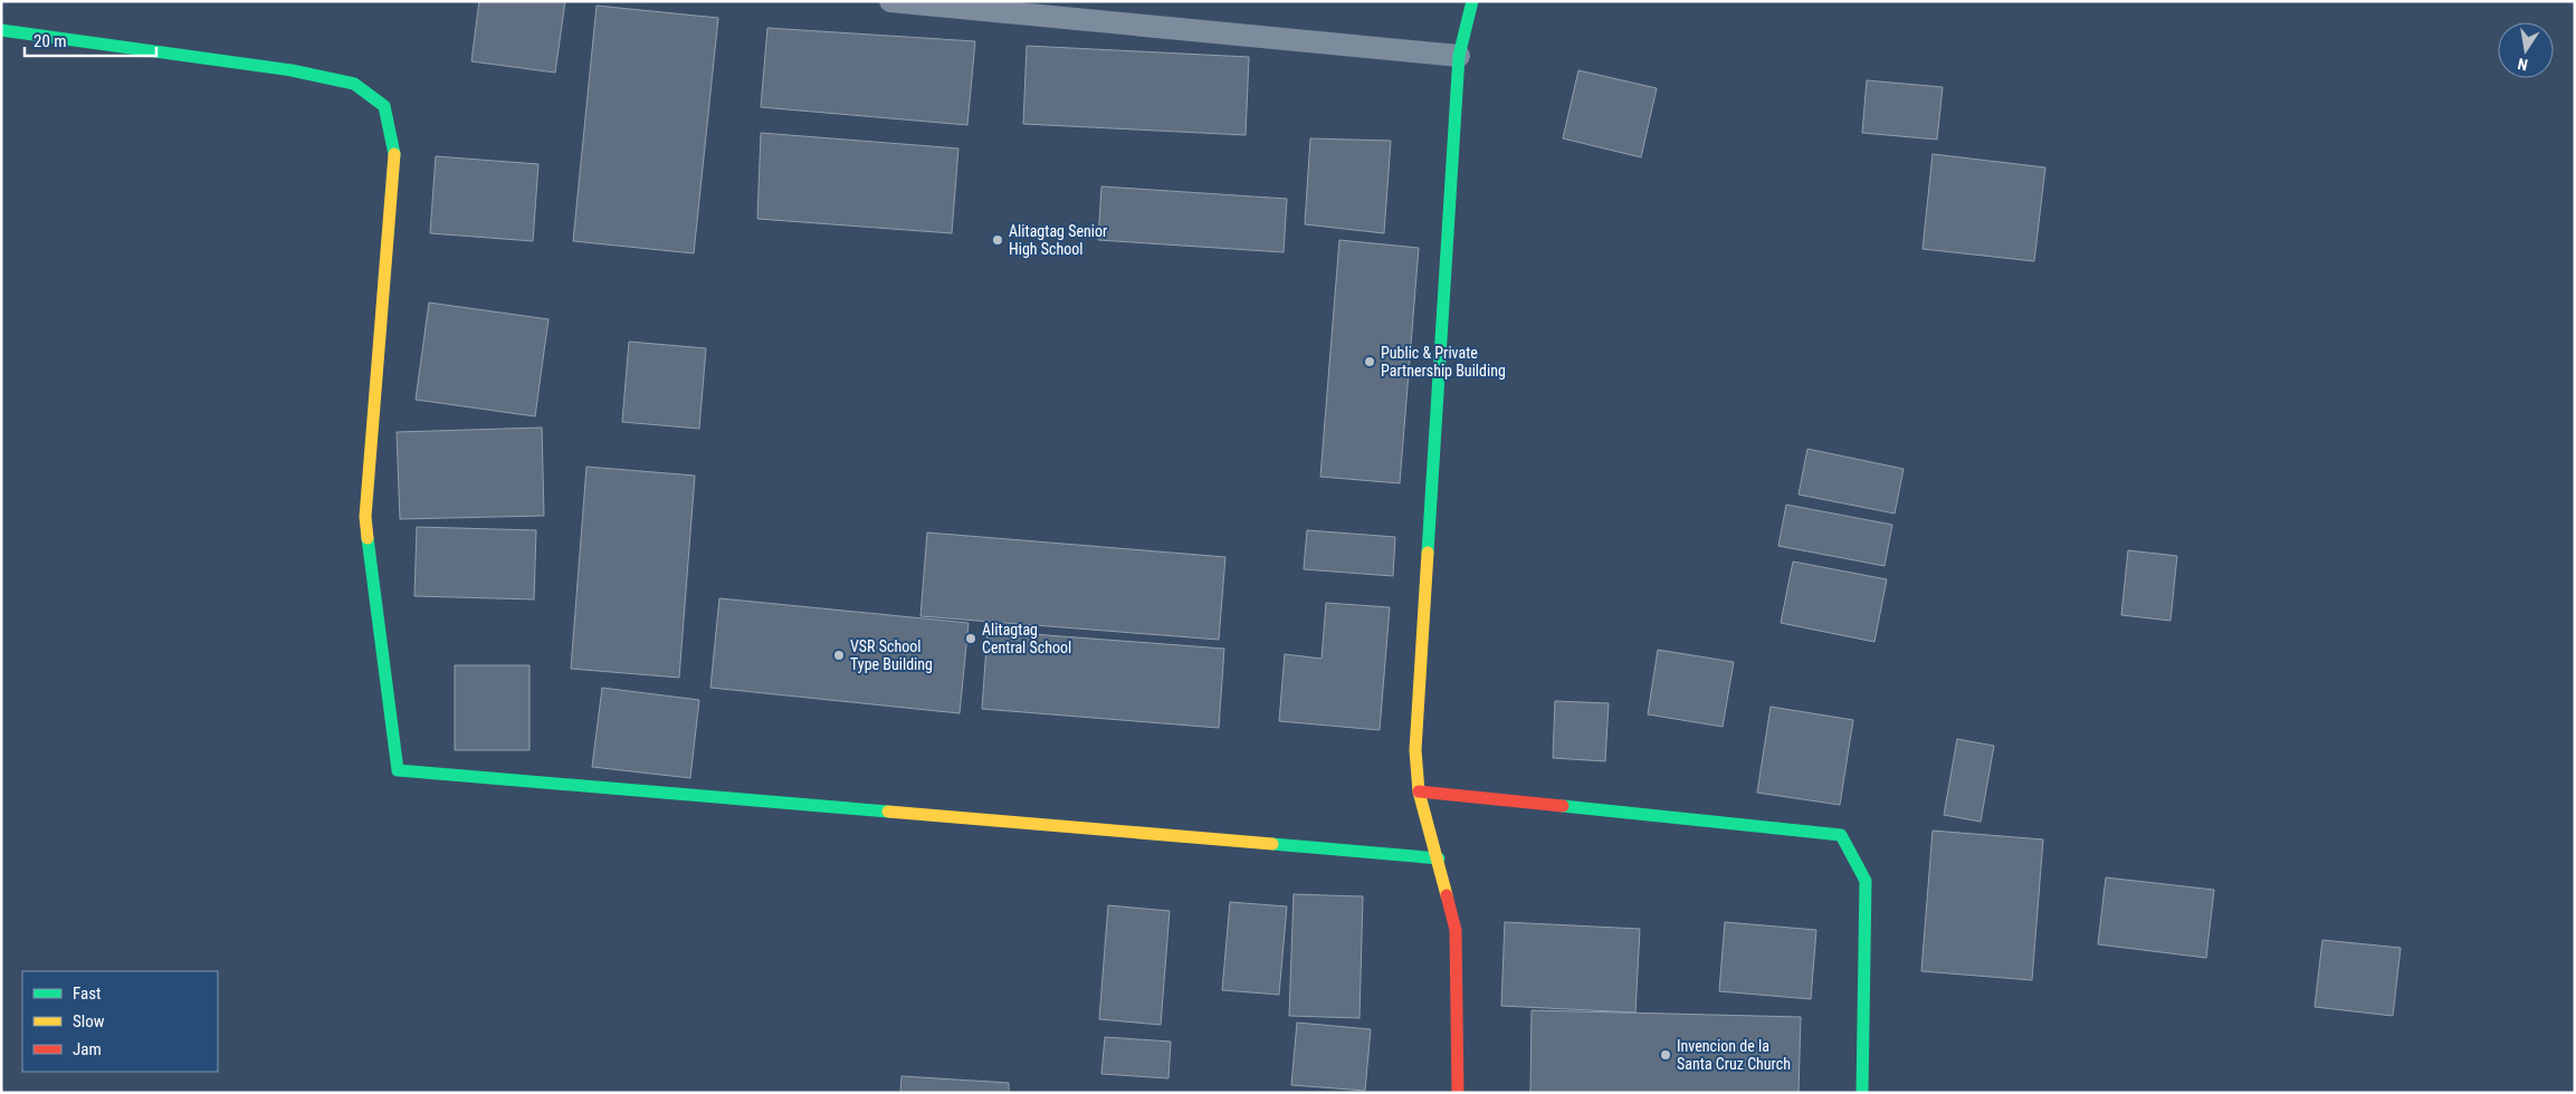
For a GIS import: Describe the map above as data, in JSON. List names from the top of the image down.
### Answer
{
  "places": [
    "Alitagtag Senior High School",
    "Public & Private Partnership Building",
    "Alitagtag Central School",
    "VSR School Type Building",
    "Invencion de la Santa Cruz Church"
  ],
  "legend": ["Fast", "Slow", "Jam"],
  "scale_bar": "20 m",
  "north": "bottom"
}
